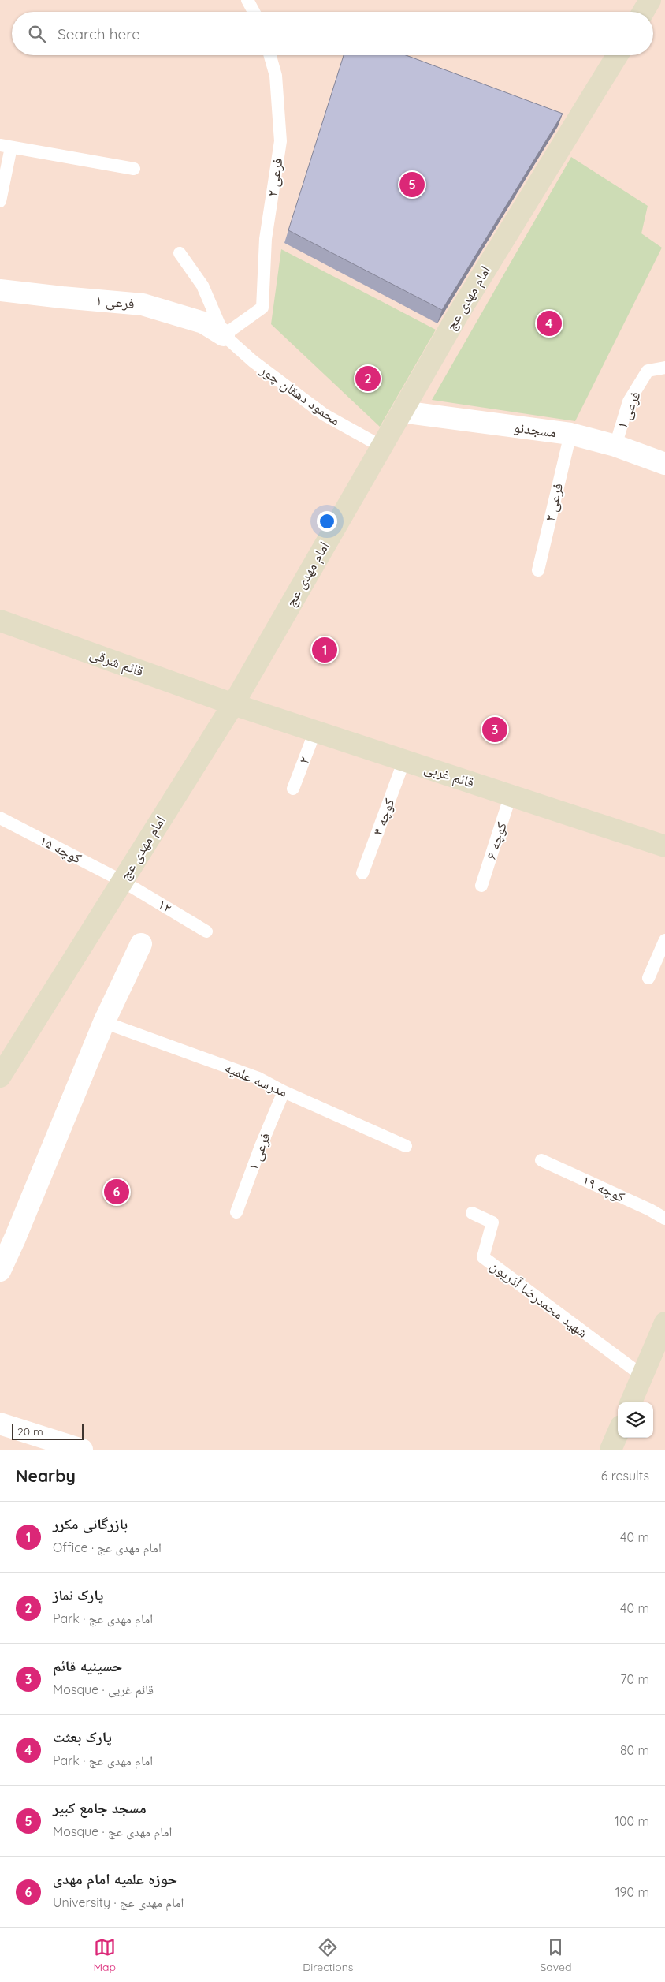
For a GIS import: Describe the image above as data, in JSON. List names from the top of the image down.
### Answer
{
  "streets": {
    "street": [
      "امام مهدی عج",
      "فرعی ۱",
      "مسجدنو",
      "قائم شرقی",
      "قائم غربی"
    ],
    "lane": [
      "فرعی ۲",
      "محمود دهقان چور",
      "۲",
      "کوچه ۴",
      "کوچه ۶",
      "کوچه ۱۵",
      "۱۲",
      "مدرسه علمیه",
      "کوچه ۱۹",
      "شهید محمدرضا آذریون"
    ]
  },
  "crossings": [
    ["فرعی ۲", "فرعی ۱"],
    ["فرعی ۲", "محمود دهقان چور"],
    ["فرعی ۲", "مسجدنو"],
    ["امام مهدی عج", "محمود دهقان چور"],
    ["امام مهدی عج", "مسجدنو"],
    ["امام مهدی عج", "قائم شرقی"],
    ["امام مهدی عج", "قائم غربی"],
    ["امام مهدی عج", "کوچه ۱۵"],
    ["امام مهدی عج", "۱۲"],
    ["فرعی ۱", "محمود دهقان چور"],
    ["فرعی ۱", "مسجدنو"],
    ["فرعی ۱", "مدرسه علمیه"],
    ["قائم شرقی", "قائم غربی"],
    ["۲", "قائم غربی"],
    ["قائم غربی", "کوچه ۴"],
    ["قائم غربی", "کوچه ۶"],
    ["کوچه ۱۵", "۱۲"]
  ],
  "scale_bar": "20 m",
  "page": {
    "search": "Search here",
    "pins": [
      "5",
      "4",
      "2",
      "1",
      "3",
      "6"
    ],
    "scale": "20 m",
    "heading": ["Nearby", "6 results"],
    "list": [
      {
        "mark": "1",
        "name": "بازرگانی مکرر",
        "note": "Office · امام مهدی عج",
        "value": "40 m"
      },
      {
        "mark": "2",
        "name": "پارک نماز",
        "note": "Park · امام مهدی عج",
        "value": "40 m"
      },
      {
        "mark": "3",
        "name": "حسینیه قائم",
        "note": "Mosque · قائم غربی",
        "value": "70 m"
      },
      {
        "mark": "4",
        "name": "پارک بعثت",
        "note": "Park · امام مهدی عج",
        "value": "80 m"
      },
      {
        "mark": "5",
        "name": "مسجد جامع کبیر",
        "note": "Mosque · امام مهدی عج",
        "value": "100 m"
      },
      {
        "mark": "6",
        "name": "حوزه علمیه امام مهدی",
        "note": "University · امام مهدی عج",
        "value": "190 m"
      }
    ],
    "nav": ["Map", "Directions", "Saved"]
  }
}
